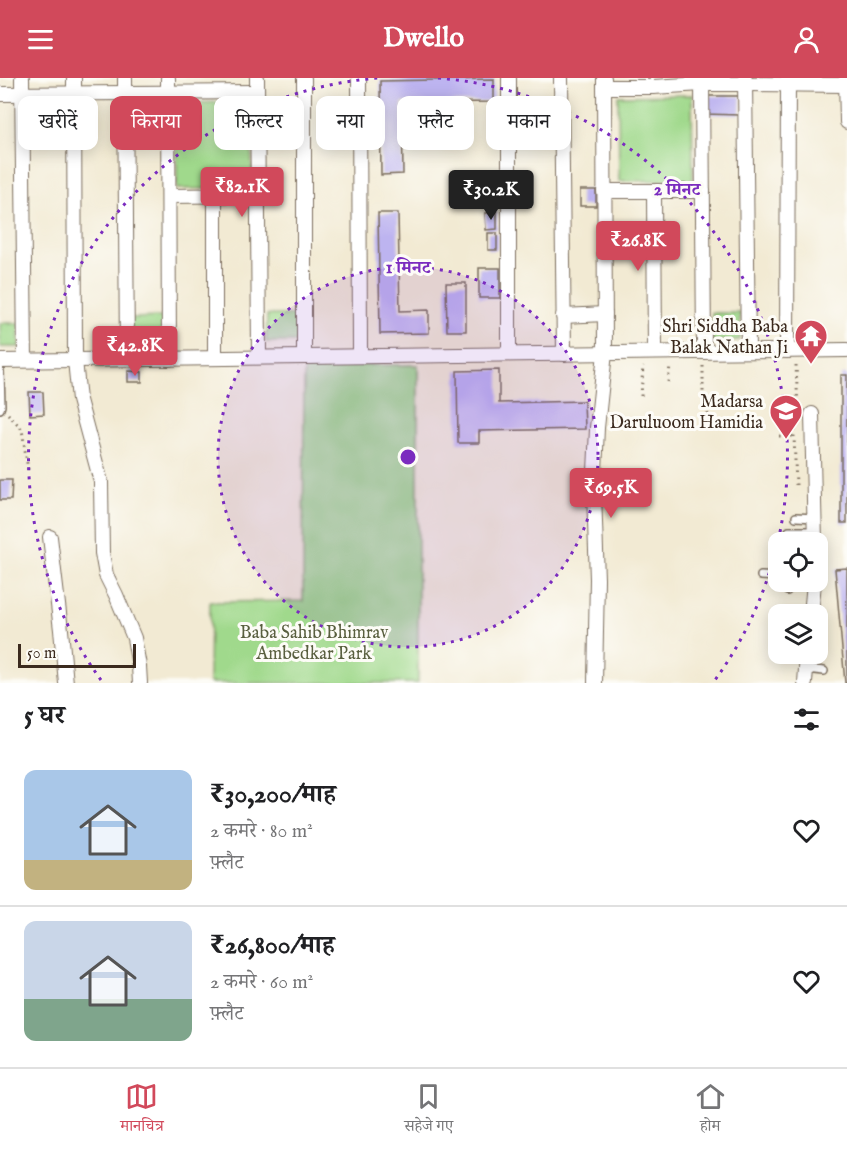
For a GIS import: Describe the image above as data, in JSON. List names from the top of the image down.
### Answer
{
  "parks": ["Baba Sahib Bhimrav Ambedkar Park"],
  "places": {
    "temple": ["Shri Siddha Baba Balak Nathan Ji"],
    "school or university": ["Madarsa Daruluoom Hamidia"]
  },
  "scale_bar": "50 m",
  "page": {
    "header": "Dwello",
    "chip": [
      "खरीदें",
      "किराया",
      "फ़िल्टर",
      "नया",
      "फ़्लैट",
      "मकान"
    ],
    "price": [
      "₹82.1K",
      "₹30.2K",
      "₹26.8K",
      "₹42.8K",
      "₹69.5K"
    ],
    "scale": "50 m",
    "heading": "5 घर",
    "list": [
      {
        "name": "₹30,200/माह",
        "note": "2 कमरे · 80 m² · फ़्लैट"
      },
      {
        "name": "₹26,800/माह",
        "note": "2 कमरे · 60 m² · फ़्लैट"
      }
    ],
    "tabs": ["मानचित्र", "सहेजे गए", "होम"]
  },
  "rings": ["2 मिनट", "1 मिनट"]
}
